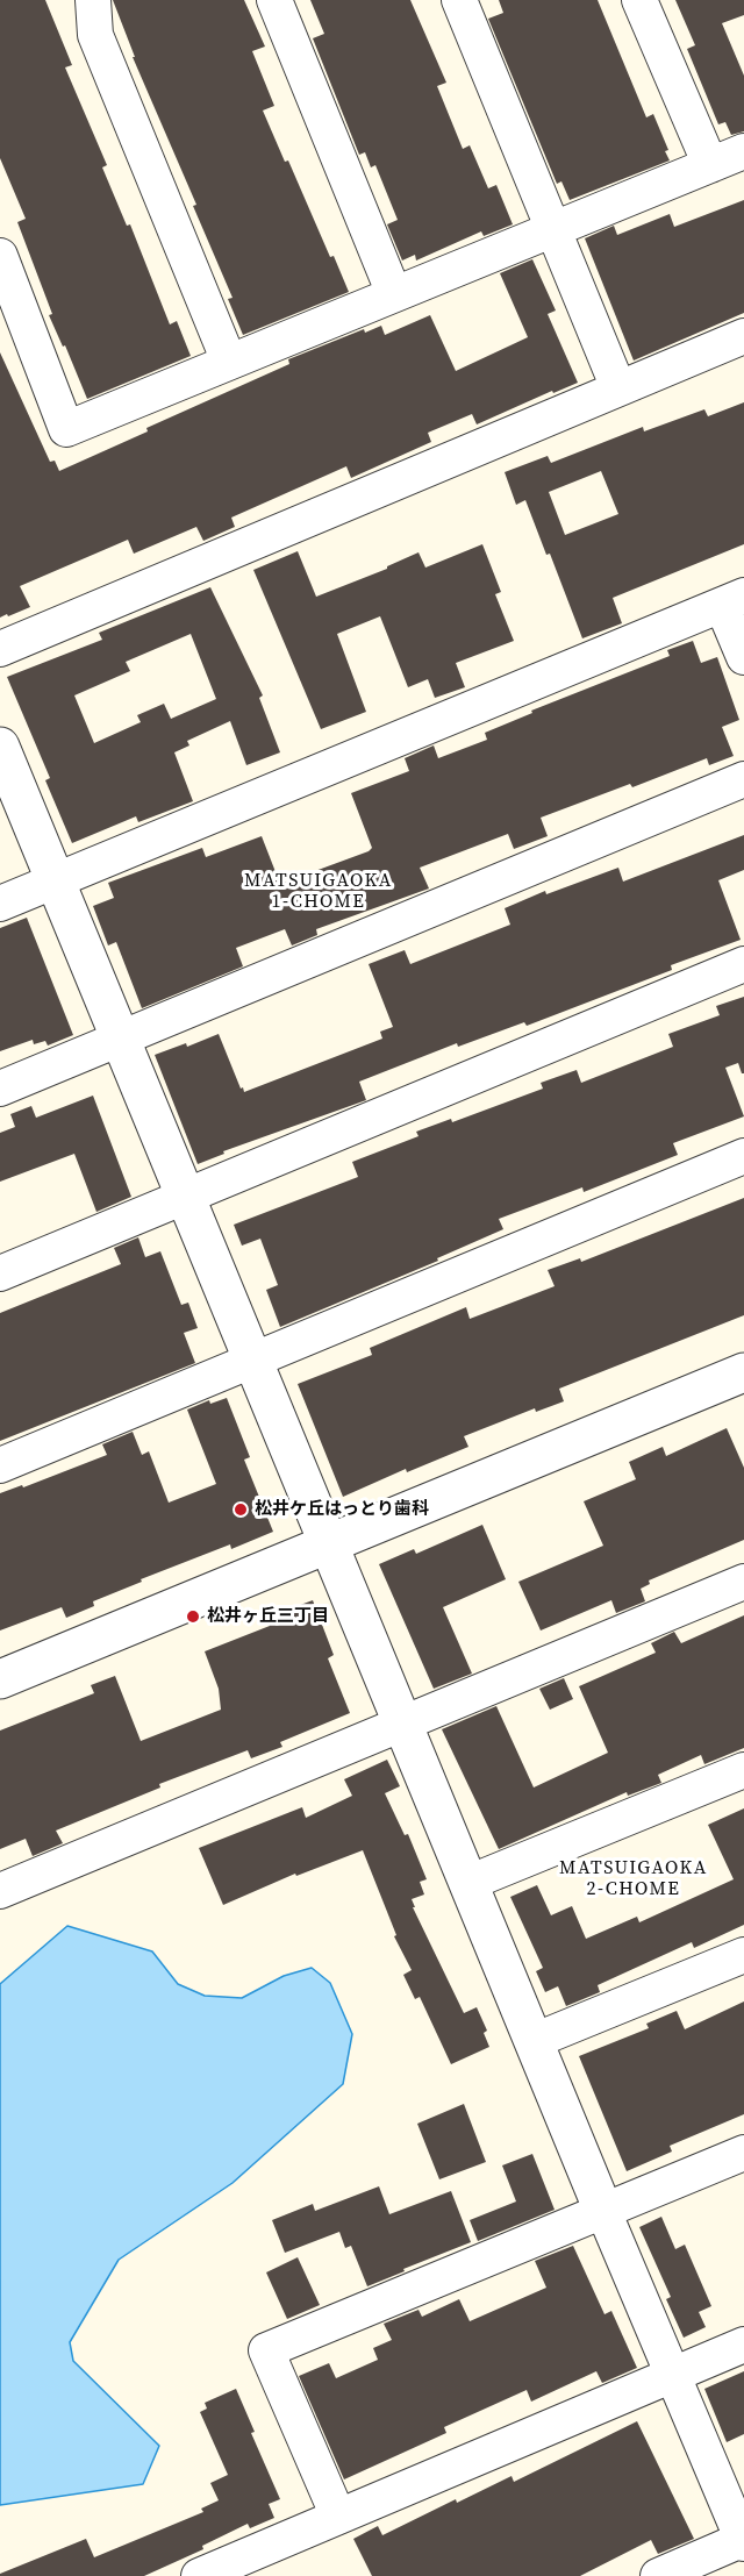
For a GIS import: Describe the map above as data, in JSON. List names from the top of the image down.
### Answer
{
  "districts": ["MATSUIGAOKA 1-CHOME", "MATSUIGAOKA 2-CHOME"],
  "places": ["松井ケ丘はっとり歯科", "松井ヶ丘三丁目"]
}
